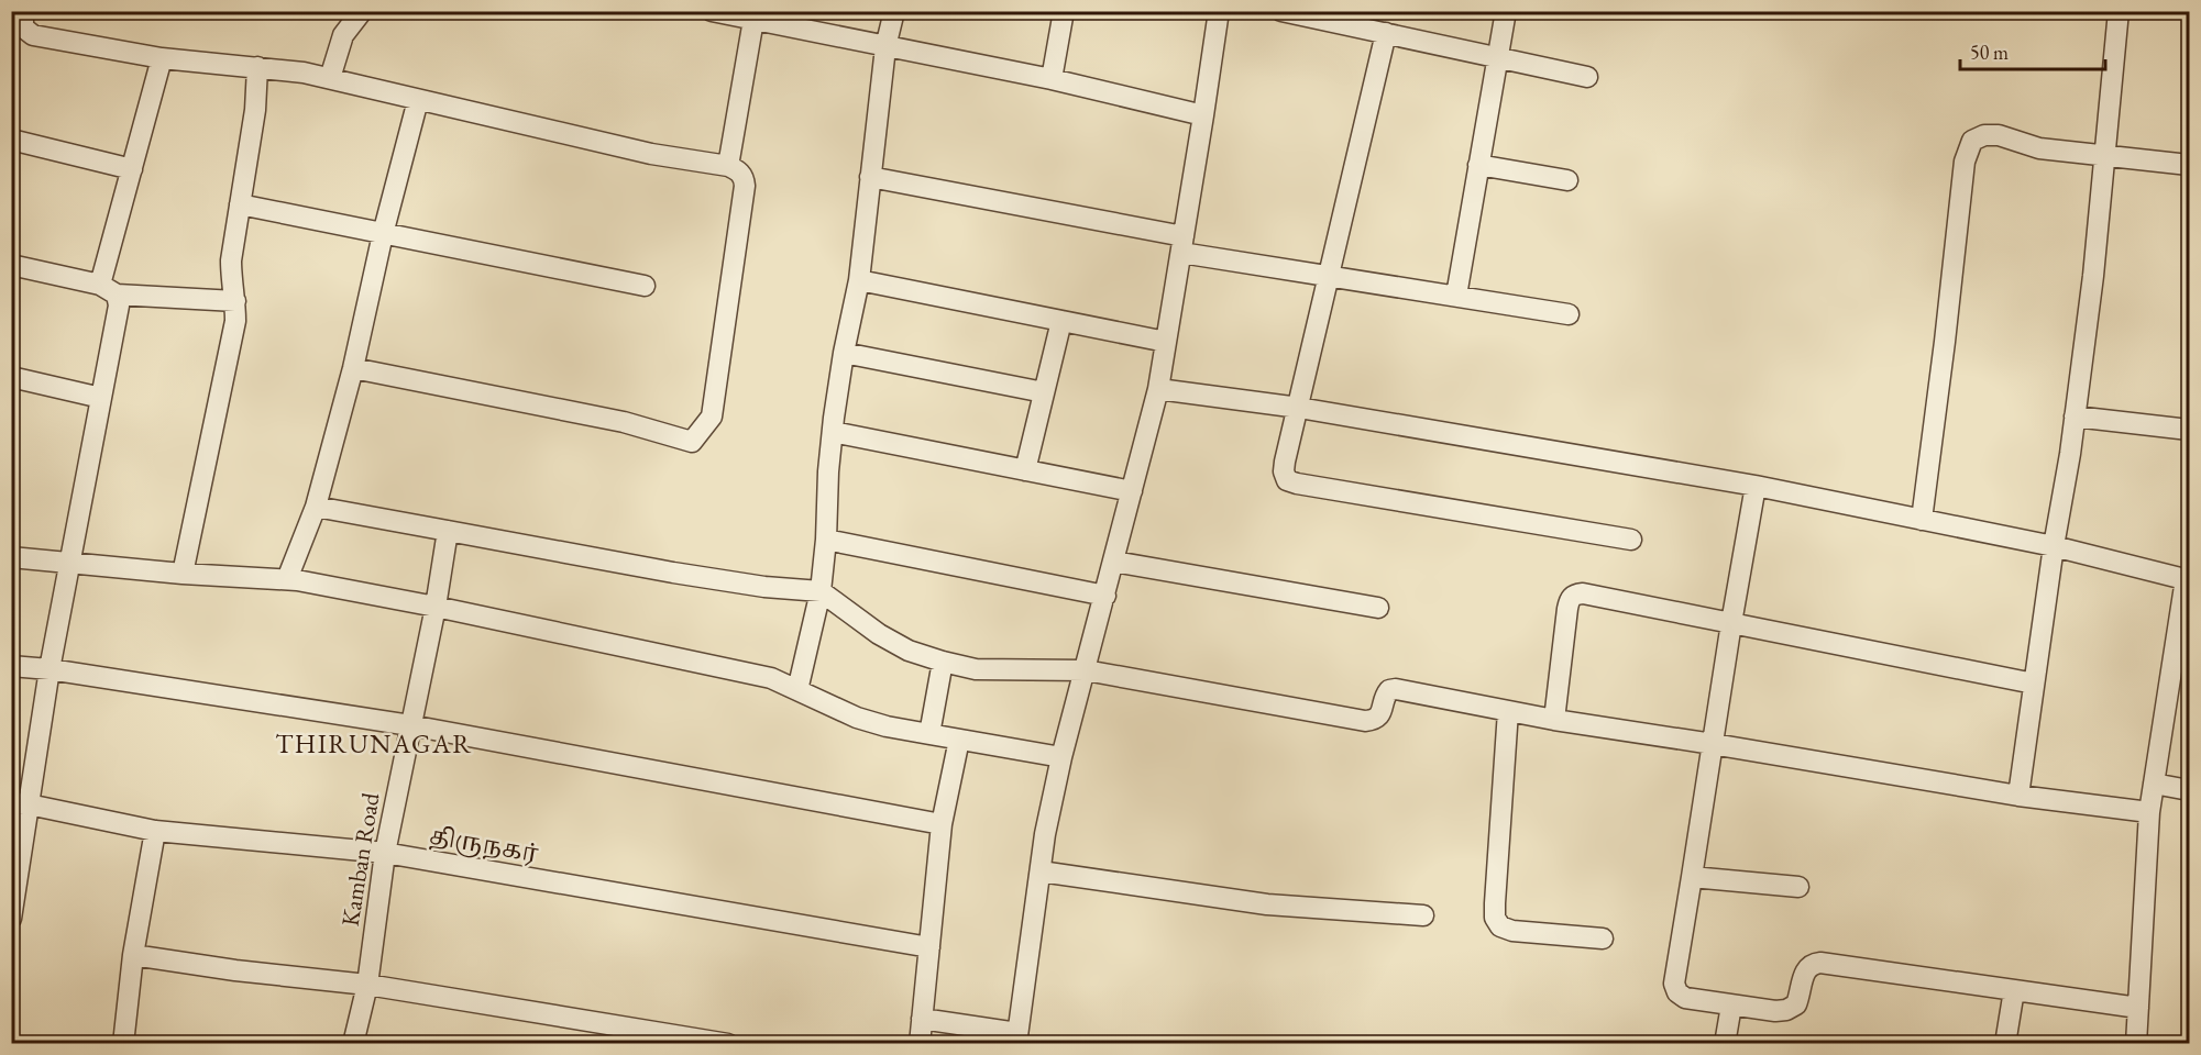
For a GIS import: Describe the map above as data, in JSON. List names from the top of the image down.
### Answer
{
  "streets": {
    "street": ["திருநகர்", "Kamban Road"]
  },
  "crossings": [
    ["திருநகர்", "Kamban Road"]
  ],
  "districts": ["THIRUNAGAR"],
  "scale_bar": "50 m"
}
